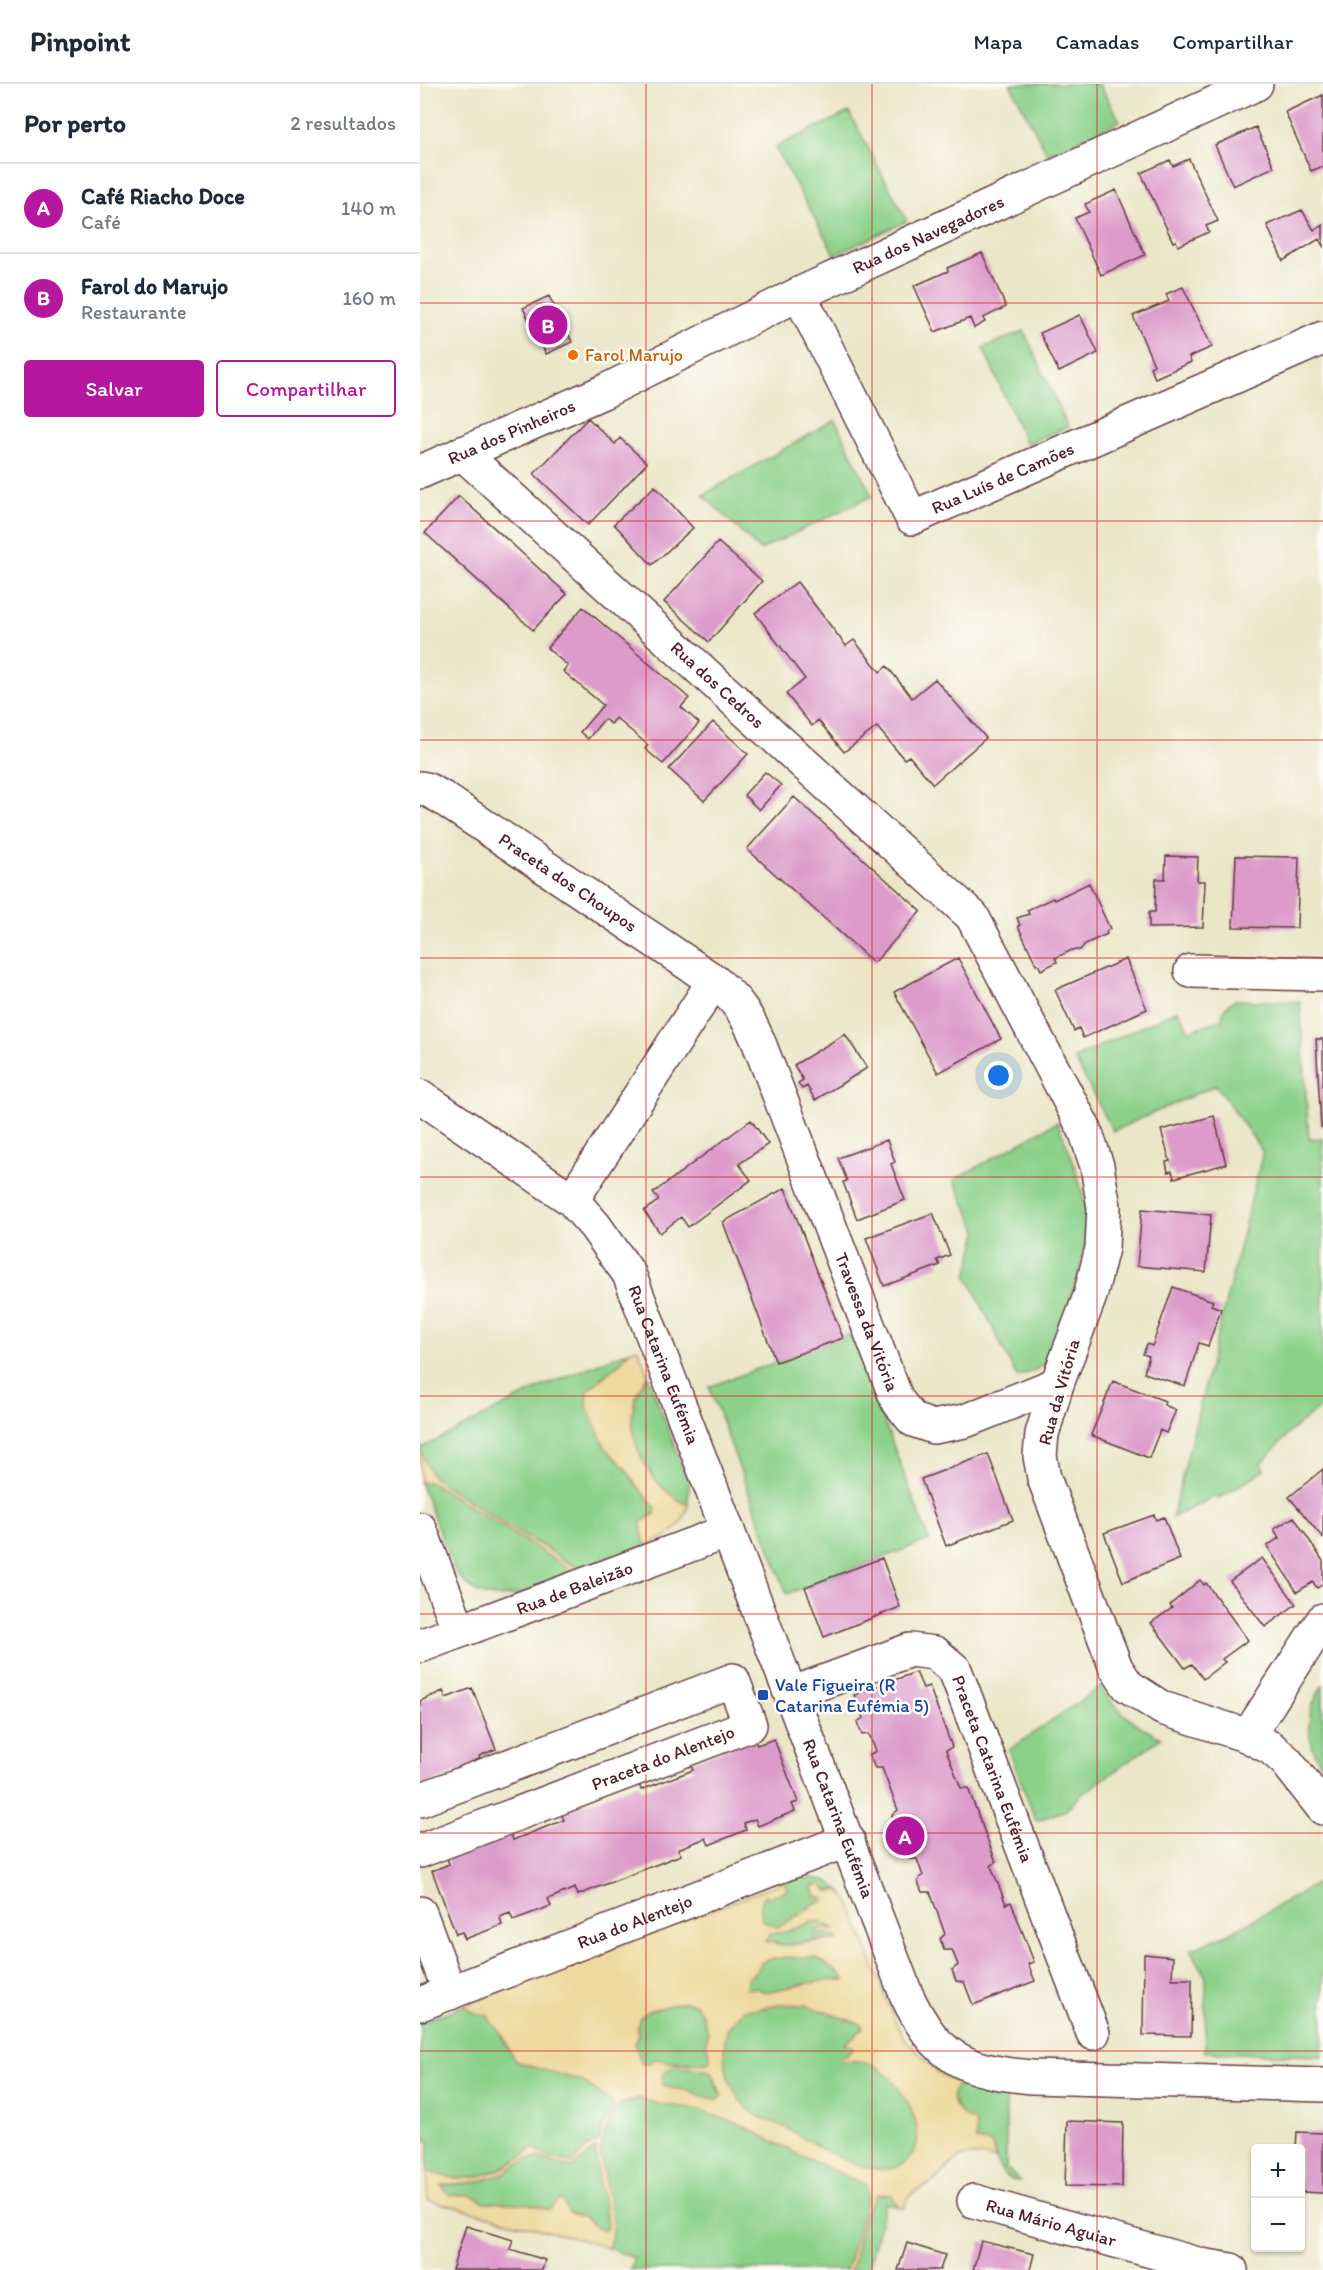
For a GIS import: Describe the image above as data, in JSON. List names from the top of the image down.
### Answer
{
  "streets": {
    "street": [
      "Rua dos Navegadores",
      "Rua dos Pinheiros",
      "Rua Luís de Camões",
      "Rua dos Cedros",
      "Praceta dos Choupos",
      "Travessa da Vitória",
      "Rua Catarina Eufémia",
      "Rua da Vitória",
      "Rua de Baleizão",
      "Praceta do Alentejo",
      "Praceta Catarina Eufémia",
      "Rua do Alentejo",
      "Rua Mário Aguiar"
    ]
  },
  "crossings": [
    ["Rua dos Navegadores", "Rua dos Pinheiros"],
    ["Rua dos Navegadores", "Rua Luís de Camões"],
    ["Rua dos Pinheiros", "Rua dos Cedros"],
    ["Rua dos Cedros", "Rua da Vitória"],
    ["Praceta dos Choupos", "Travessa da Vitória"],
    ["Travessa da Vitória", "Rua da Vitória"],
    ["Rua Catarina Eufémia", "Rua de Baleizão"],
    ["Rua Catarina Eufémia", "Praceta Catarina Eufémia"],
    ["Rua Catarina Eufémia", "Rua do Alentejo"]
  ],
  "places": {
    "other": ["Farol Marujo"],
    "transit": ["Vale Figueira (R Catarina Eufémia 5)"]
  },
  "page": {
    "header": "Pinpoint",
    "nav": ["Mapa", "Camadas", "Compartilhar"],
    "heading": ["Por perto", "2 resultados"],
    "list": [
      {
        "mark": "A",
        "name": "Café Riacho Doce",
        "note": "Café",
        "value": "140 m"
      },
      {
        "mark": "B",
        "name": "Farol do Marujo",
        "note": "Restaurante",
        "value": "160 m"
      }
    ],
    "pins": ["B", "A"],
    "buttons": ["Salvar", "Compartilhar"],
    "map_buttons": ["+", "−"]
  }
}
